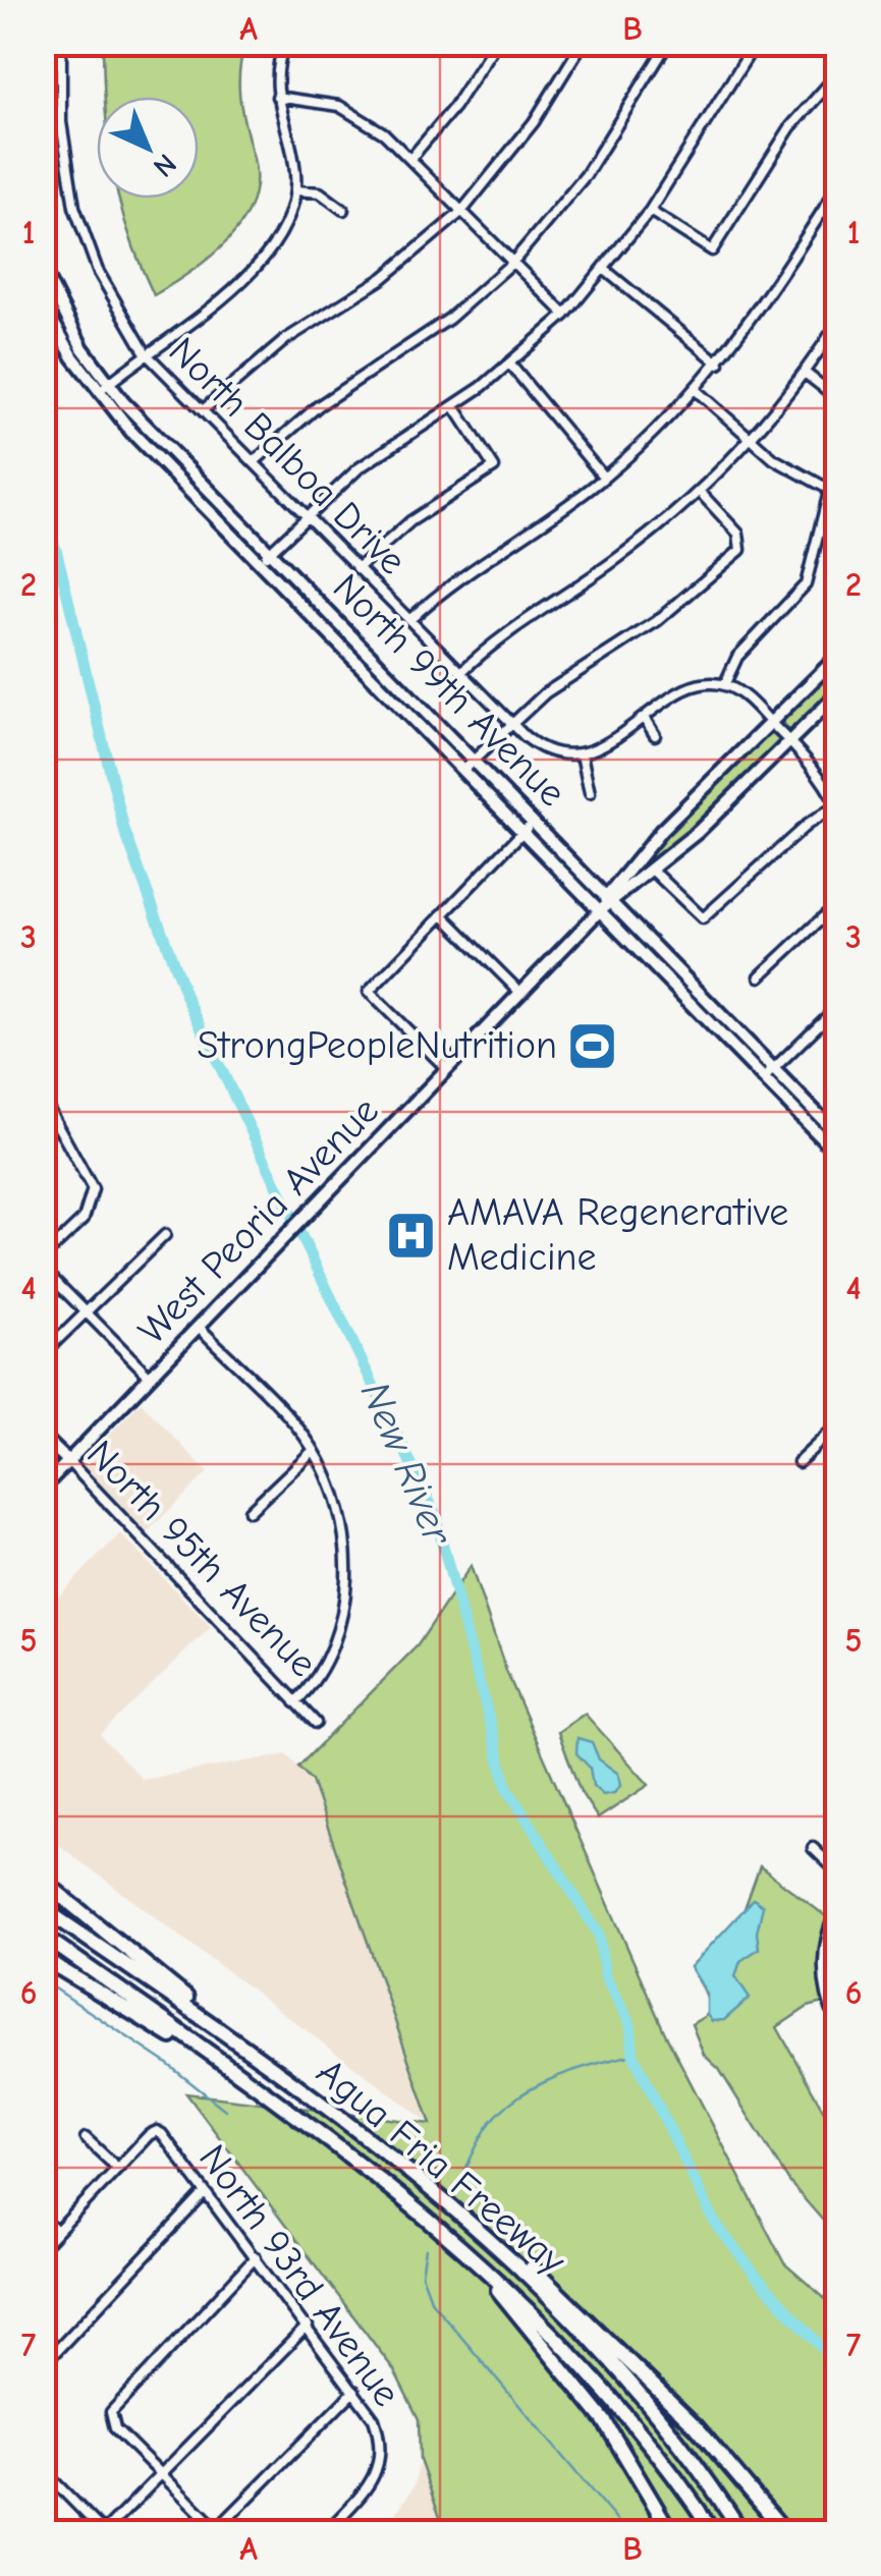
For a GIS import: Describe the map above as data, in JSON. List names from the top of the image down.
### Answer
{
  "streets": {
    "highway": ["Agua Fria Freeway"],
    "main road": ["North 99th Avenue", "West Peoria Avenue", "North 95th Avenue"],
    "street": ["North Balboa Drive", "North 93rd Avenue"]
  },
  "crossings": [
    ["North 99th Avenue", "West Peoria Avenue"],
    ["West Peoria Avenue", "North 95th Avenue"]
  ],
  "water": ["New River"],
  "places": {
    "sports": ["StrongPeopleNutrition"],
    "hospital": ["AMAVA Regenerative Medicine"]
  },
  "north": "bottom right",
  "grid": {
    "columns": ["A", "B"],
    "rows": [
      "1",
      "2",
      "3",
      "4",
      "5",
      "6",
      "7"
    ]
  }
}
